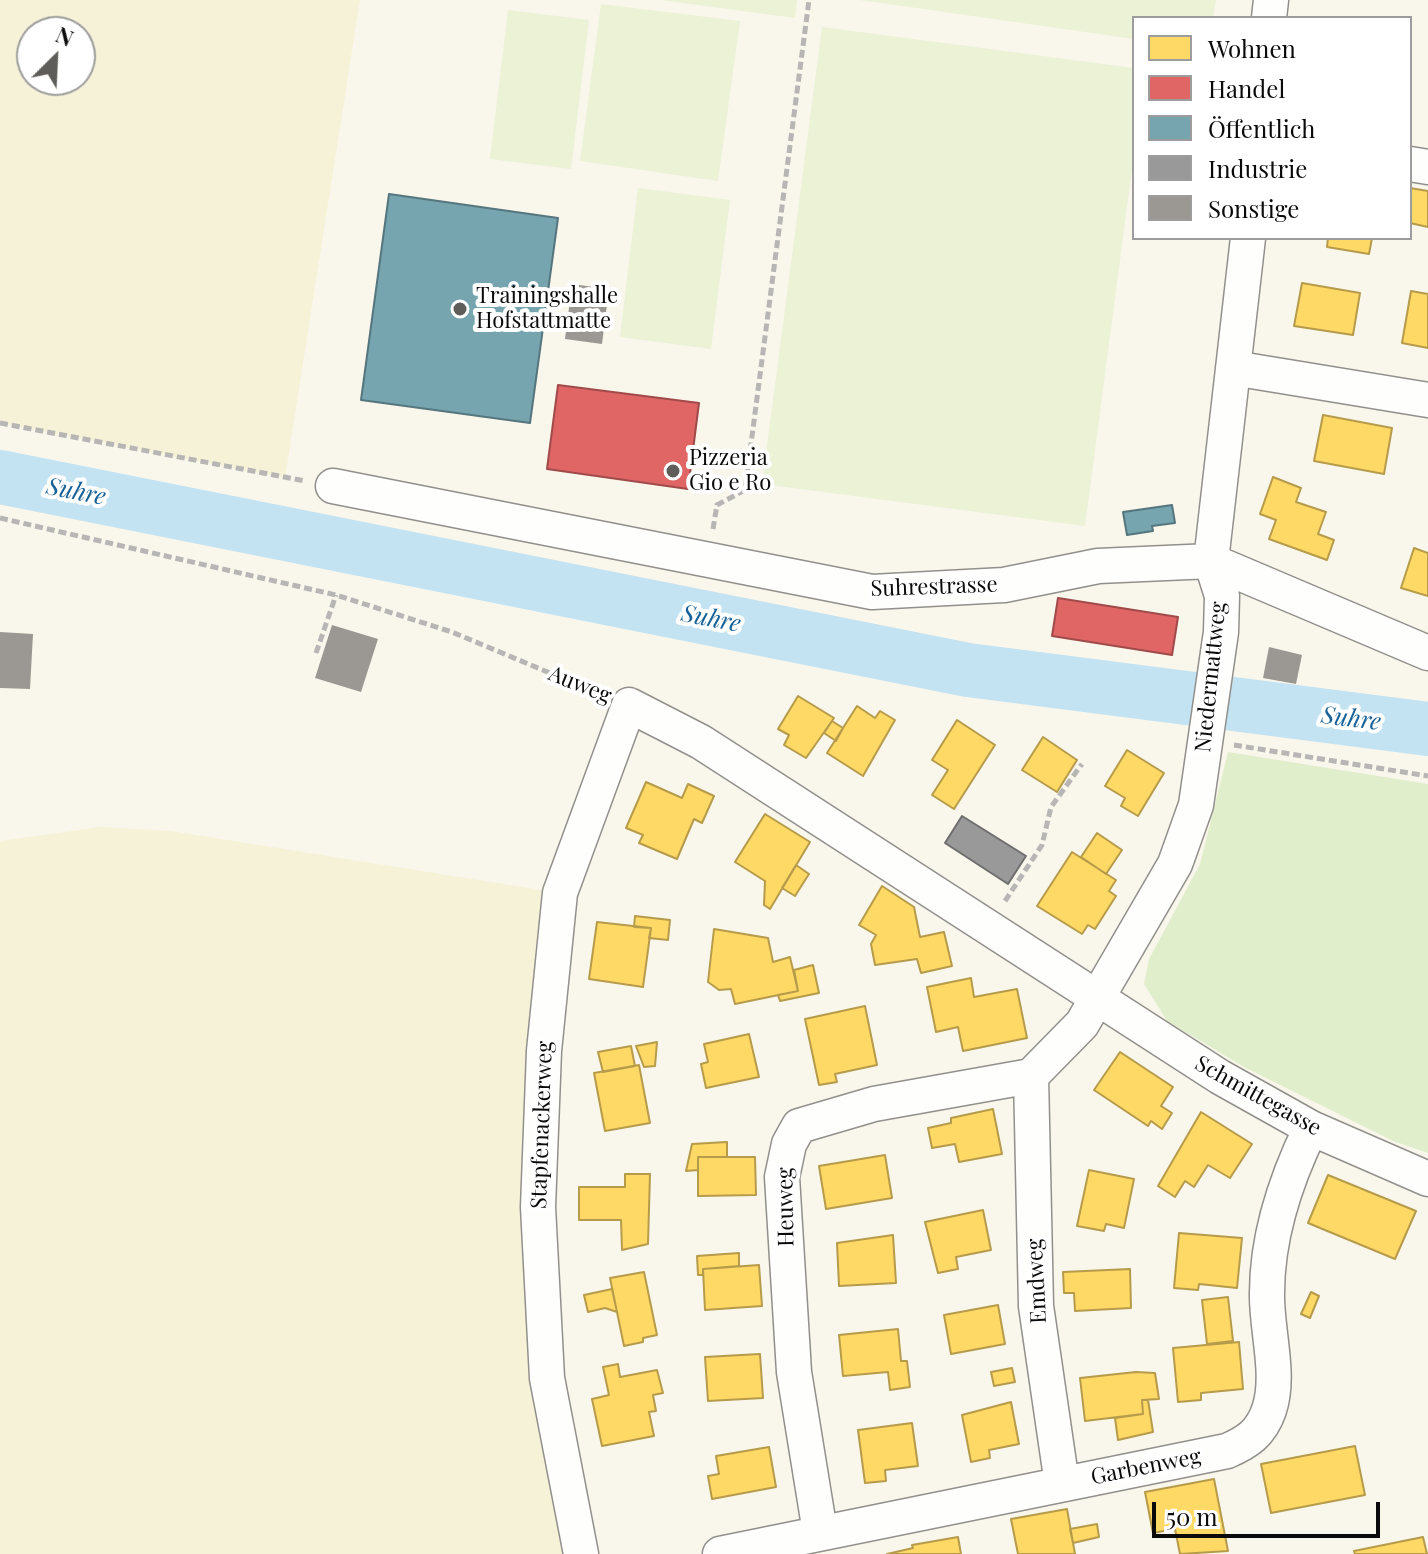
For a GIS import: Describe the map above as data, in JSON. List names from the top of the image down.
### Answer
{
  "streets": {
    "street": [
      "Suhrestrasse",
      "Niedermattweg",
      "Auweg",
      "Schmittegasse",
      "Stapfenackerweg",
      "Heuweg",
      "Emdweg",
      "Garbenweg"
    ]
  },
  "crossings": [
    ["Suhrestrasse", "Niedermattweg"],
    ["Niedermattweg", "Auweg"],
    ["Niedermattweg", "Schmittegasse"],
    ["Auweg", "Schmittegasse"],
    ["Auweg", "Stapfenackerweg"],
    ["Schmittegasse", "Garbenweg"],
    ["Heuweg", "Emdweg"],
    ["Heuweg", "Garbenweg"],
    ["Emdweg", "Garbenweg"]
  ],
  "water": ["Suhre"],
  "places": ["Trainingshalle Hofstattmatte", "Pizzeria Gio e Ro"],
  "legend": [
    "Wohnen",
    "Handel",
    "Öffentlich",
    "Industrie",
    "Sonstige"
  ],
  "scale_bar": "50 m",
  "north": "top right"
}
